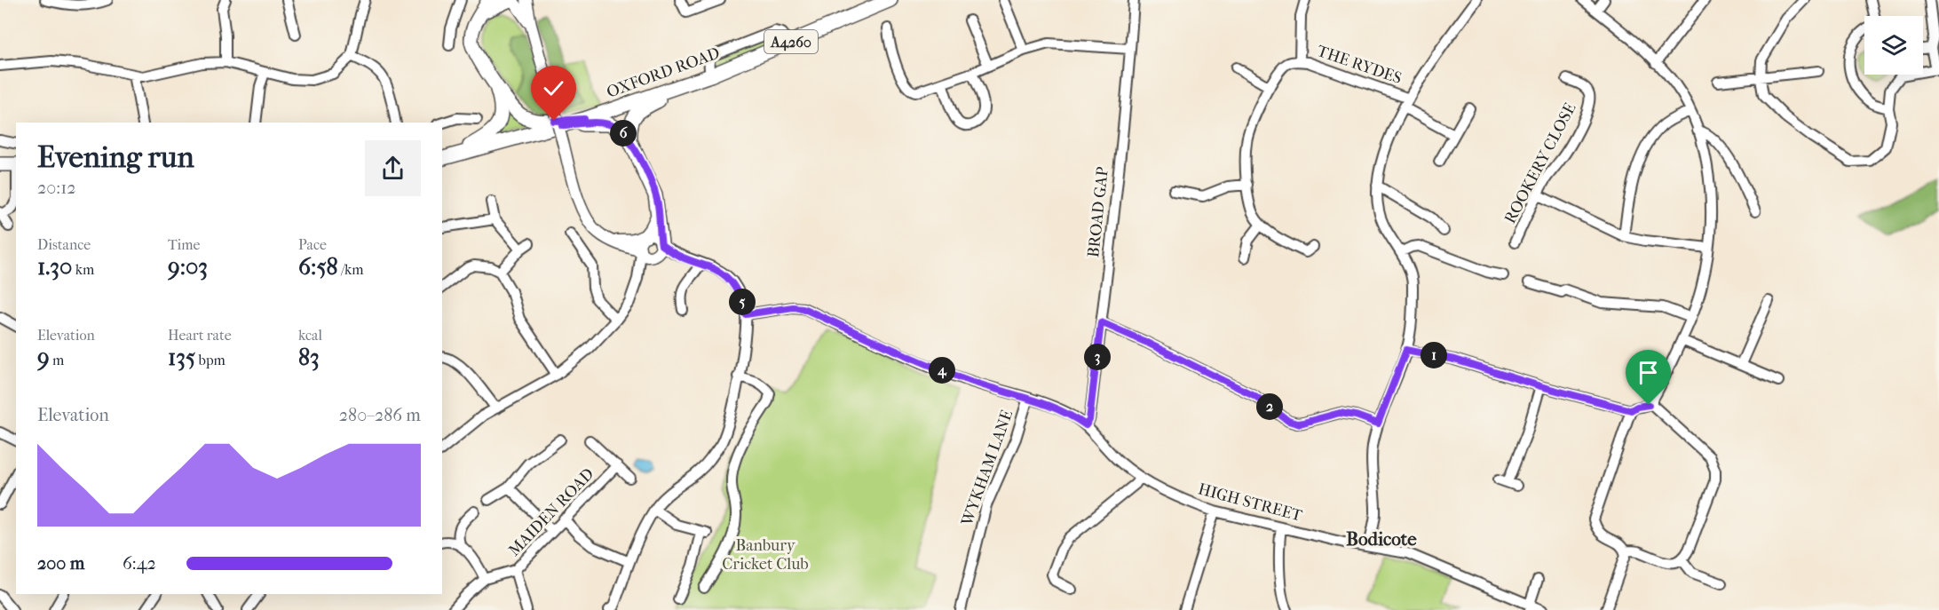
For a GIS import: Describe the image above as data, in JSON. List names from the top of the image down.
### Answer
{
  "streets": {
    "main road": ["A4260", "OXFORD ROAD"],
    "street": [
      "THE RYDES",
      "ROOKERY CLOSE",
      "BROAD GAP",
      "WYKHAM LANE",
      "HIGH STREET",
      "MAIDEN ROAD"
    ]
  },
  "crossings": [
    ["BROAD GAP", "HIGH STREET"],
    ["WYKHAM LANE", "HIGH STREET"]
  ],
  "districts": ["Bodicote"],
  "parks": ["Banbury Cricket Club"],
  "page": {
    "pins": [
      "6",
      "5",
      "1",
      "3",
      "4",
      "2"
    ],
    "heading": ["Evening run", "20:12"],
    "stats": [
      ["Distance", "1.30 km"],
      ["Time", "9:03"],
      ["Pace", "6:58 /km"],
      ["Elevation", "9 m"],
      ["Heart rate", "135 bpm"],
      ["kcal", "83"]
    ],
    "chart": ["Elevation", "280–286 m"],
    "list": [
      {
        "name": "200 m",
        "note": "6:42"
      }
    ]
  }
}
